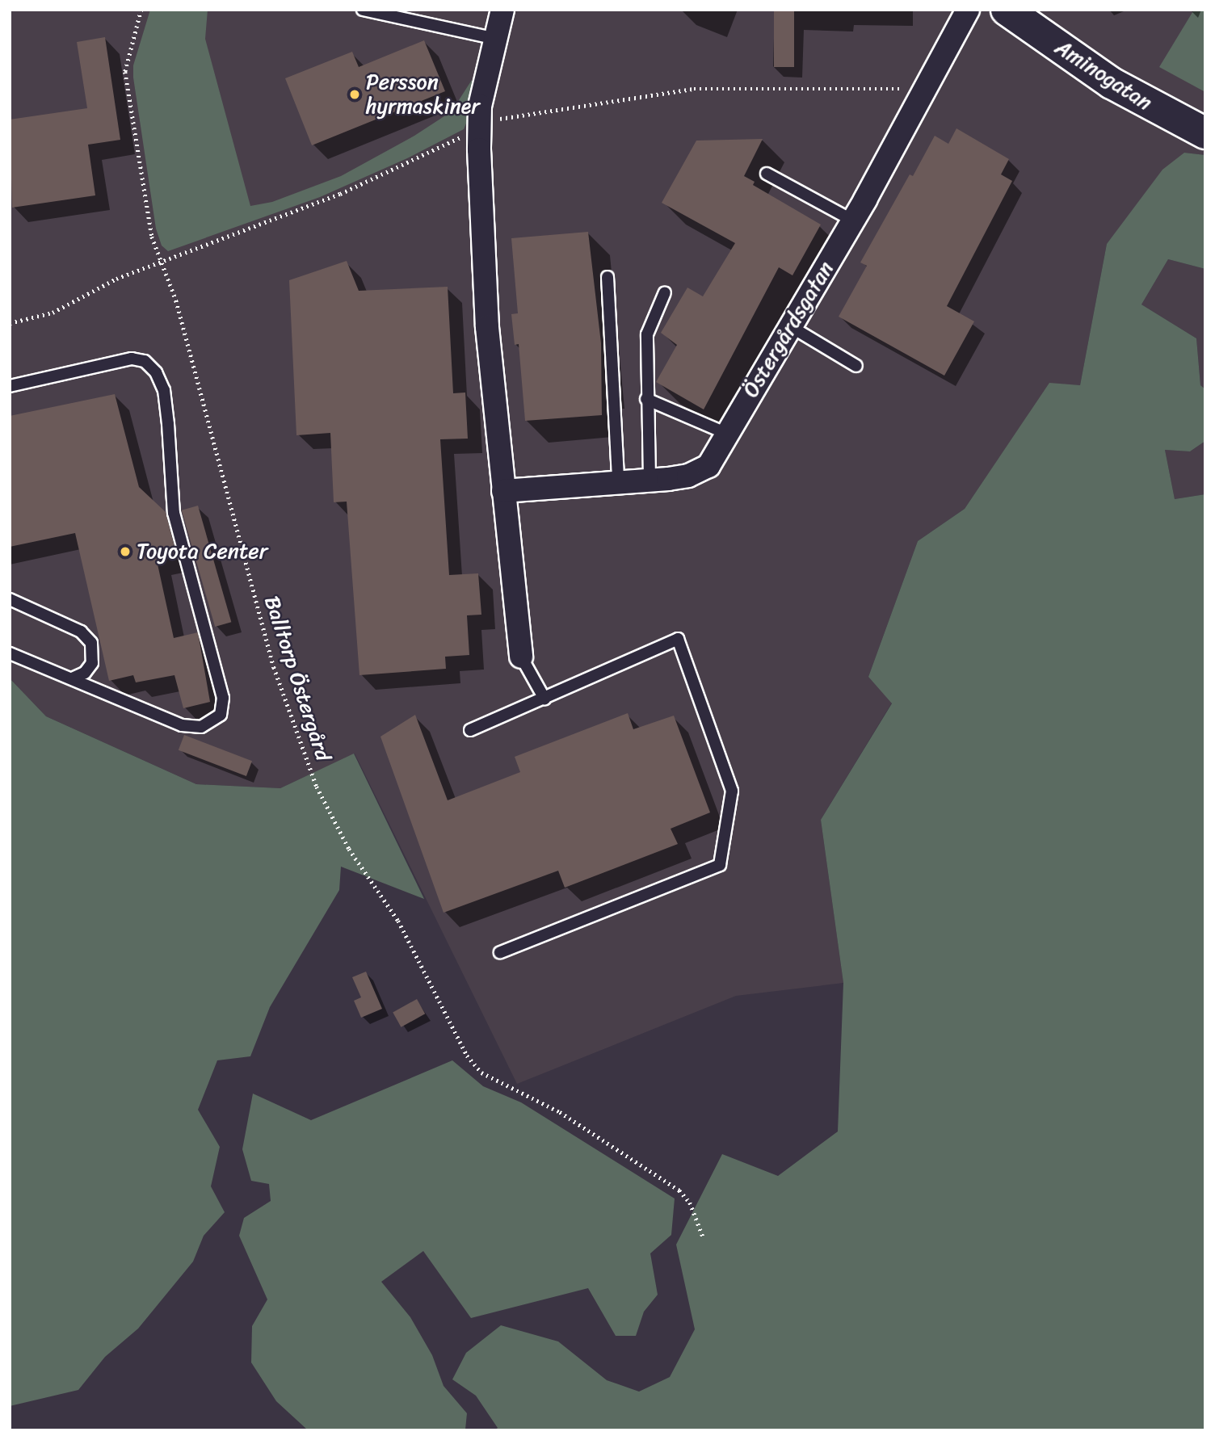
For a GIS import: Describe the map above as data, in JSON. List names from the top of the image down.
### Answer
{
  "streets": {
    "street": ["Aminogatan", "Östergårdsgatan"],
    "path": ["Balltorp Östergård"]
  },
  "places": ["Persson hyrmaskiner", "Toyota Center"]
}
